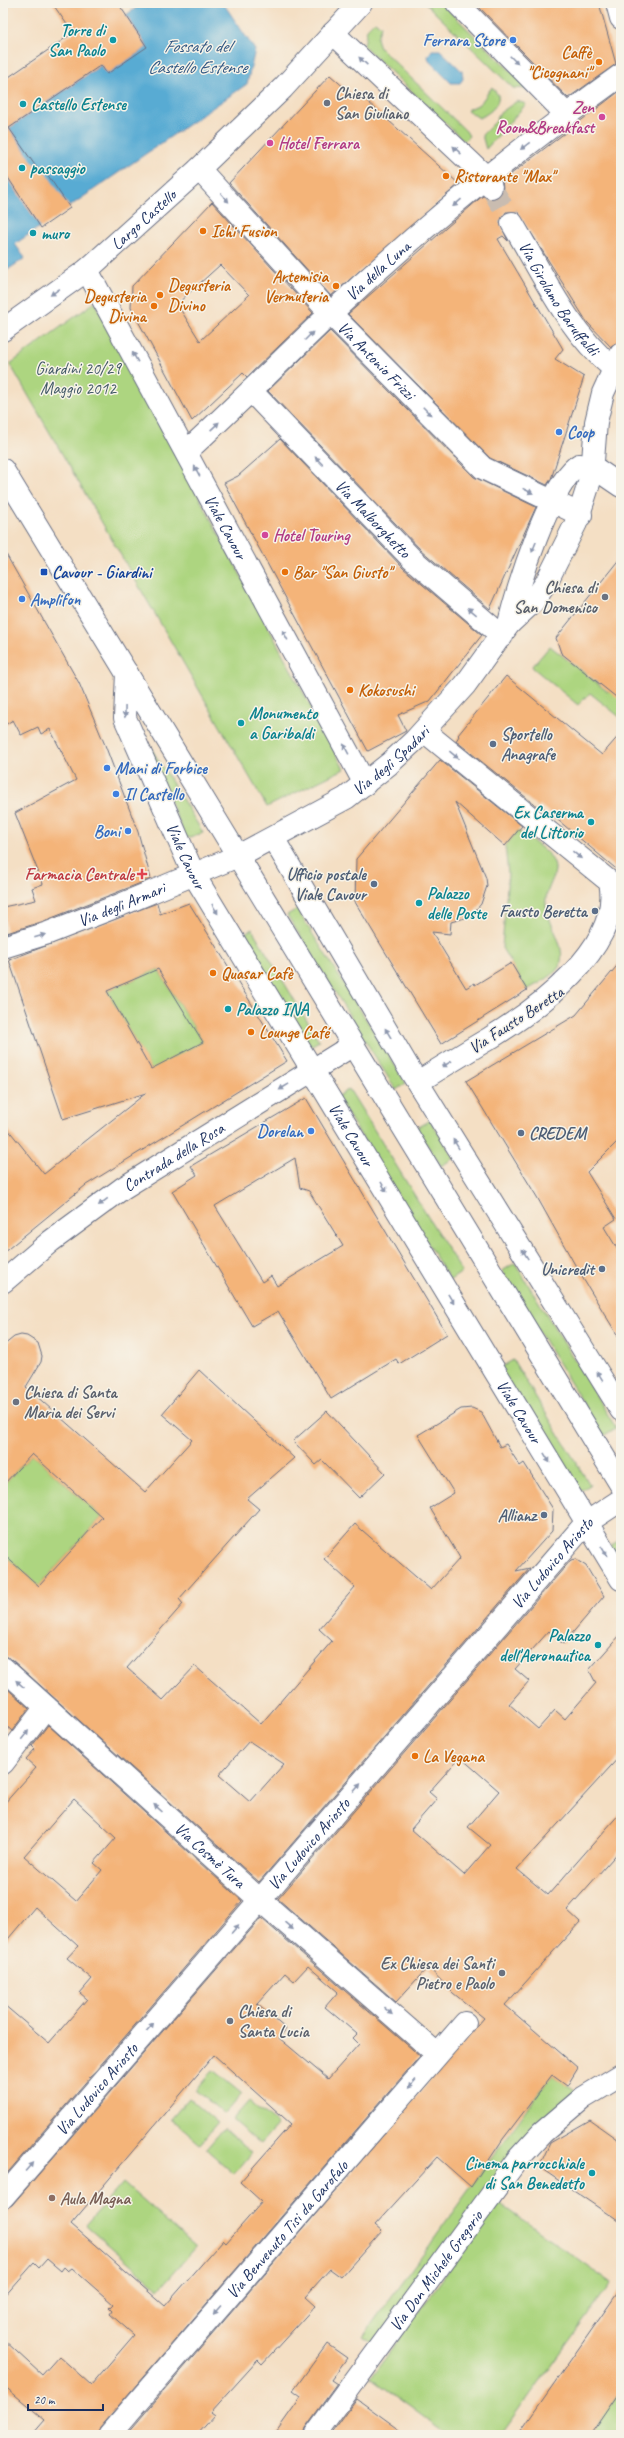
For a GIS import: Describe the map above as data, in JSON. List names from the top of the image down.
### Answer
{
  "streets": {
    "street": [
      "Largo Castello",
      "Via della Luna",
      "Via Girolamo Baruffaldi",
      "Via Antonio Frizzi",
      "Via Malborghetto",
      "Viale Cavour",
      "Via degli Spadari",
      "Via degli Armari",
      "Via Fausto Beretta",
      "Contrada della Rosa",
      "Via Ludovico Ariosto",
      "Via Cosmè Tura",
      "Via Benvenuto Tisi da Garofalo",
      "Via Don Michele Gregorio"
    ]
  },
  "crossings": [
    ["Largo Castello", "Via Antonio Frizzi"],
    ["Largo Castello", "Viale Cavour"],
    ["Via della Luna", "Via Antonio Frizzi"],
    ["Via della Luna", "Via Malborghetto"],
    ["Via della Luna", "Viale Cavour"],
    ["Via Girolamo Baruffaldi", "Via degli Spadari"],
    ["Via Antonio Frizzi", "Via degli Spadari"],
    ["Via Malborghetto", "Via degli Spadari"],
    ["Viale Cavour", "Via degli Spadari"],
    ["Viale Cavour", "Via degli Armari"],
    ["Viale Cavour", "Contrada della Rosa"],
    ["Viale Cavour", "Via Ludovico Ariosto"],
    ["Via degli Spadari", "Via degli Armari"],
    ["Via degli Spadari", "Via Fausto Beretta"],
    ["Via Ludovico Ariosto", "Via Cosmè Tura"],
    ["Via Cosmè Tura", "Via Benvenuto Tisi da Garofalo"]
  ],
  "one_way": [
    "Via Antonio Frizzi",
    "Via Malborghetto",
    "Via degli Armari",
    "Contrada della Rosa",
    "Via Ludovico Ariosto",
    "Via Benvenuto Tisi da Garofalo"
  ],
  "water": ["Fossato del Castello Estense"],
  "parks": ["Giardini 20/29 Maggio 2012"],
  "places": {
    "other": [
      "Torre di San Paolo",
      "Ferrara Store",
      "Caffè \"Cicognani\"",
      "Chiesa di San Giuliano",
      "Castello Estense",
      "Zen Room&Breakfast",
      "Hotel Ferrara",
      "passaggio",
      "Ristorante \"Max\"",
      "Ichi Fusion",
      "muro",
      "Artemisia Vermuteria",
      "Degusteria Divino",
      "Degusteria Divina",
      "Coop",
      "Hotel Touring",
      "Bar \"San Giusto\"",
      "Chiesa di San Domenico",
      "Amplifon",
      "Kokosushi",
      "Monumento a Garibaldi",
      "Sportello Anagrafe",
      "Mani di Forbice",
      "Il Castello",
      "Ex Caserma del Littorio",
      "Boni",
      "Ufficio postale Viale Cavour",
      "Palazzo delle Poste",
      "Fausto Beretta",
      "Quasar Cafè",
      "Palazzo INA",
      "Lounge Café",
      "Dorelan",
      "CREDEM",
      "Unicredit",
      "Chiesa di Santa Maria dei Servi",
      "Allianz",
      "Palazzo dell'Aeronautica",
      "La Vegana",
      "Ex Chiesa dei Santi Pietro e Paolo",
      "Chiesa di Santa Lucia",
      "Cinema parrocchiale di San Benedetto",
      "Aula Magna"
    ],
    "transit": ["Cavour - Giardini"],
    "health": ["Farmacia Centrale"]
  },
  "scale_bar": "20 m"
}
